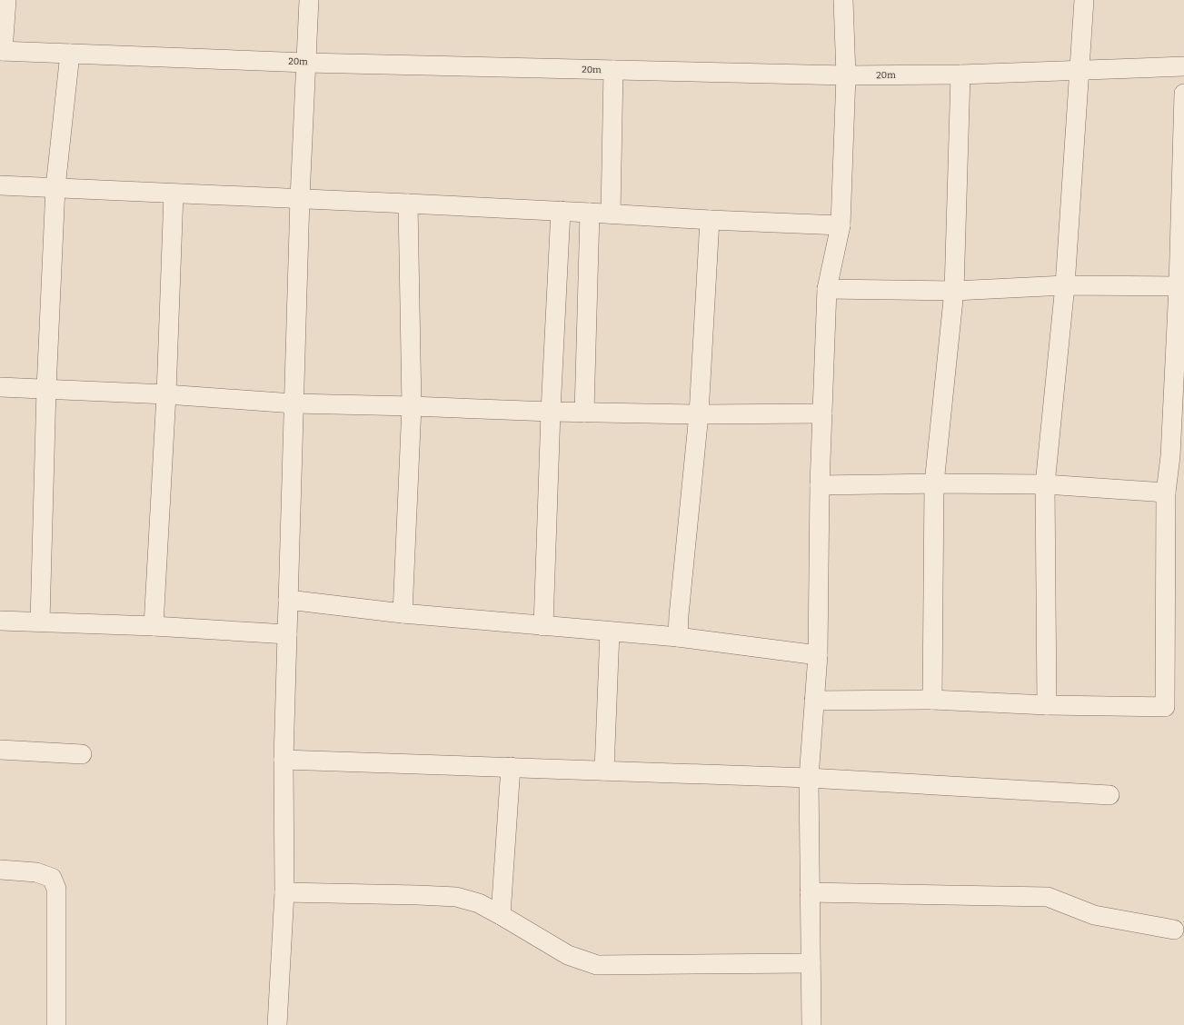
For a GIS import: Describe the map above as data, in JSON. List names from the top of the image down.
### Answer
{
  "streets": {
    "street": ["20m"]
  }
}
